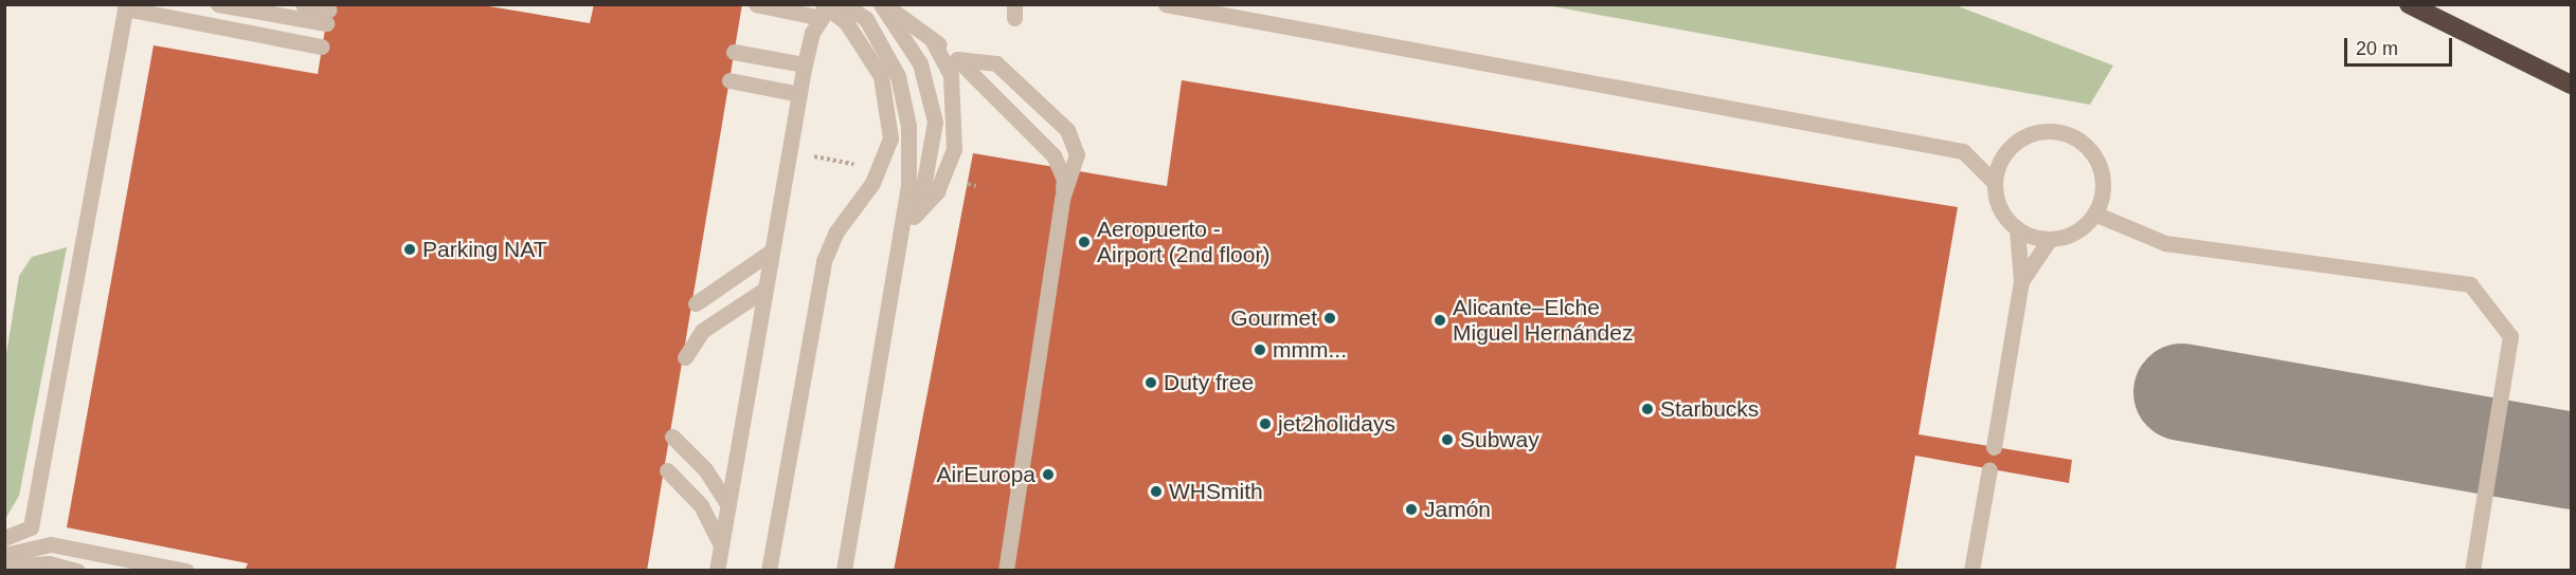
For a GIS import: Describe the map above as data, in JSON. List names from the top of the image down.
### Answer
{
  "places": [
    "Aeropuerto - Airport (2nd floor)",
    "Parking NAT",
    "Gourmet",
    "Alicante–Elche Miguel Hernández",
    "mmm...",
    "Duty free",
    "Starbucks",
    "jet2holidays",
    "Subway",
    "AirEuropa",
    "WHSmith",
    "Jamón"
  ],
  "scale_bar": "20 m"
}
